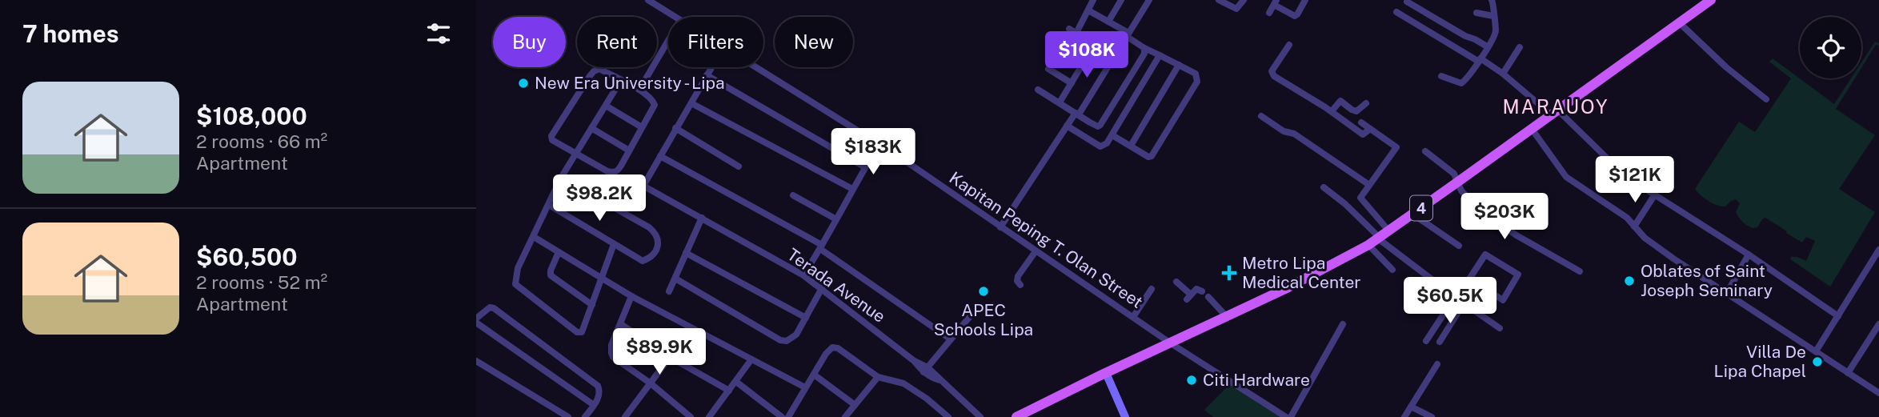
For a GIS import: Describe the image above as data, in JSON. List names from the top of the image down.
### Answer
{
  "streets": {
    "main road": ["4"],
    "street": ["Kapitan Peping T. Olan Street", "Terada Avenue"]
  },
  "crossings": [
    ["4", "Kapitan Peping T. Olan Street"]
  ],
  "districts": ["MARAUOY"],
  "places": {
    "other": [
      "New Era University - Lipa",
      "Oblates of Saint Joseph Seminary",
      "APEC Schools Lipa",
      "Villa De Lipa Chapel",
      "Citi Hardware"
    ],
    "health": ["Metro Lipa Medical Center"]
  },
  "page": {
    "heading": "7 homes",
    "chip": [
      "Buy",
      "Rent",
      "Filters",
      "New"
    ],
    "price": [
      "$108K",
      "$183K",
      "$121K",
      "$98.2K",
      "$203K",
      "$60.5K",
      "$89.9K"
    ],
    "list": [
      {
        "name": "$108,000",
        "note": "2 rooms · 66 m² · Apartment"
      },
      {
        "name": "$60,500",
        "note": "2 rooms · 52 m² · Apartment"
      }
    ]
  }
}
